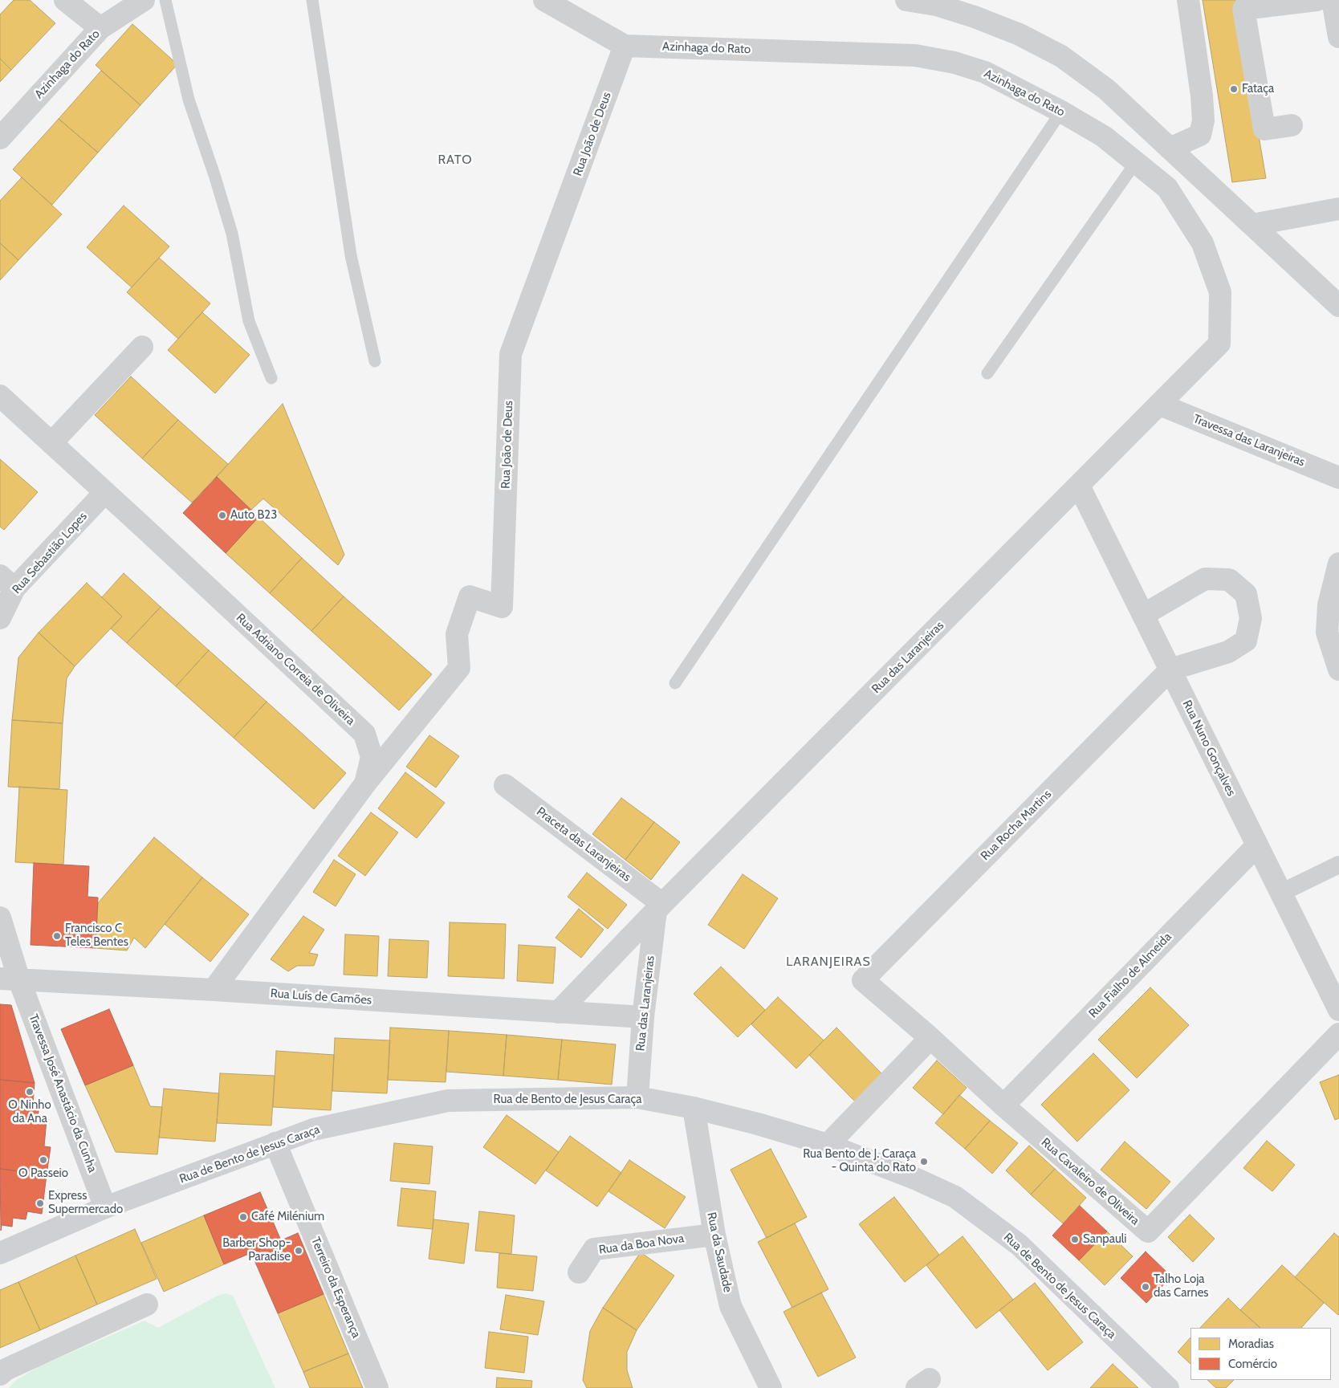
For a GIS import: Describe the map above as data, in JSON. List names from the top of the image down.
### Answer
{
  "streets": {
    "main road": ["Rua de Bento de Jesus Caraça"],
    "street": [
      "Azinhaga do Rato",
      "Rua João de Deus",
      "Travessa das Laranjeiras",
      "Rua Sebastião Lopes",
      "Rua das Laranjeiras",
      "Rua Adriano Correia de Oliveira",
      "Rua Nuno Gonçalves",
      "Rua Rocha Martins",
      "Praceta das Laranjeiras",
      "Rua Fialho de Almeida",
      "Rua Luís de Camões",
      "Travessa José Anastácio da Cunha",
      "Rua Cavaleiro de Oliveira",
      "Rua da Boa Nova",
      "Rua da Saudade",
      "Terreiro da Esperança"
    ]
  },
  "crossings": [
    ["Azinhaga do Rato", "Rua João de Deus"],
    ["Azinhaga do Rato", "Travessa das Laranjeiras"],
    ["Azinhaga do Rato", "Rua das Laranjeiras"],
    ["Rua João de Deus", "Rua Adriano Correia de Oliveira"],
    ["Travessa das Laranjeiras", "Rua das Laranjeiras"],
    ["Rua Sebastião Lopes", "Rua Adriano Correia de Oliveira"],
    ["Rua das Laranjeiras", "Rua Nuno Gonçalves"],
    ["Rua das Laranjeiras", "Praceta das Laranjeiras"],
    ["Rua das Laranjeiras", "Rua Luís de Camões"],
    ["Rua das Laranjeiras", "Rua de Bento de Jesus Caraça"],
    ["Rua Adriano Correia de Oliveira", "Rua Luís de Camões"],
    ["Rua Nuno Gonçalves", "Rua Rocha Martins"],
    ["Rua Nuno Gonçalves", "Rua Fialho de Almeida"],
    ["Rua Rocha Martins", "Rua Cavaleiro de Oliveira"],
    ["Rua Fialho de Almeida", "Rua Cavaleiro de Oliveira"],
    ["Rua Luís de Camões", "Travessa José Anastácio da Cunha"],
    ["Travessa José Anastácio da Cunha", "Rua de Bento de Jesus Caraça"],
    ["Rua de Bento de Jesus Caraça", "Rua da Saudade"],
    ["Rua de Bento de Jesus Caraça", "Terreiro da Esperança"],
    ["Rua da Boa Nova", "Rua da Saudade"]
  ],
  "districts": ["RATO", "LARANJEIRAS"],
  "places": [
    "Fataça",
    "Auto B23",
    "Francisco C Teles Bentes",
    "O Ninho da Ana",
    "O Passeio",
    "Rua Bento de J. Caraça - Quinta do Rato",
    "Express Supermercado",
    "Café Milénium",
    "Sanpauli",
    "Barber Shop- Paradise",
    "Talho Loja das Carnes"
  ],
  "legend": ["Moradias", "Comércio"]
}
